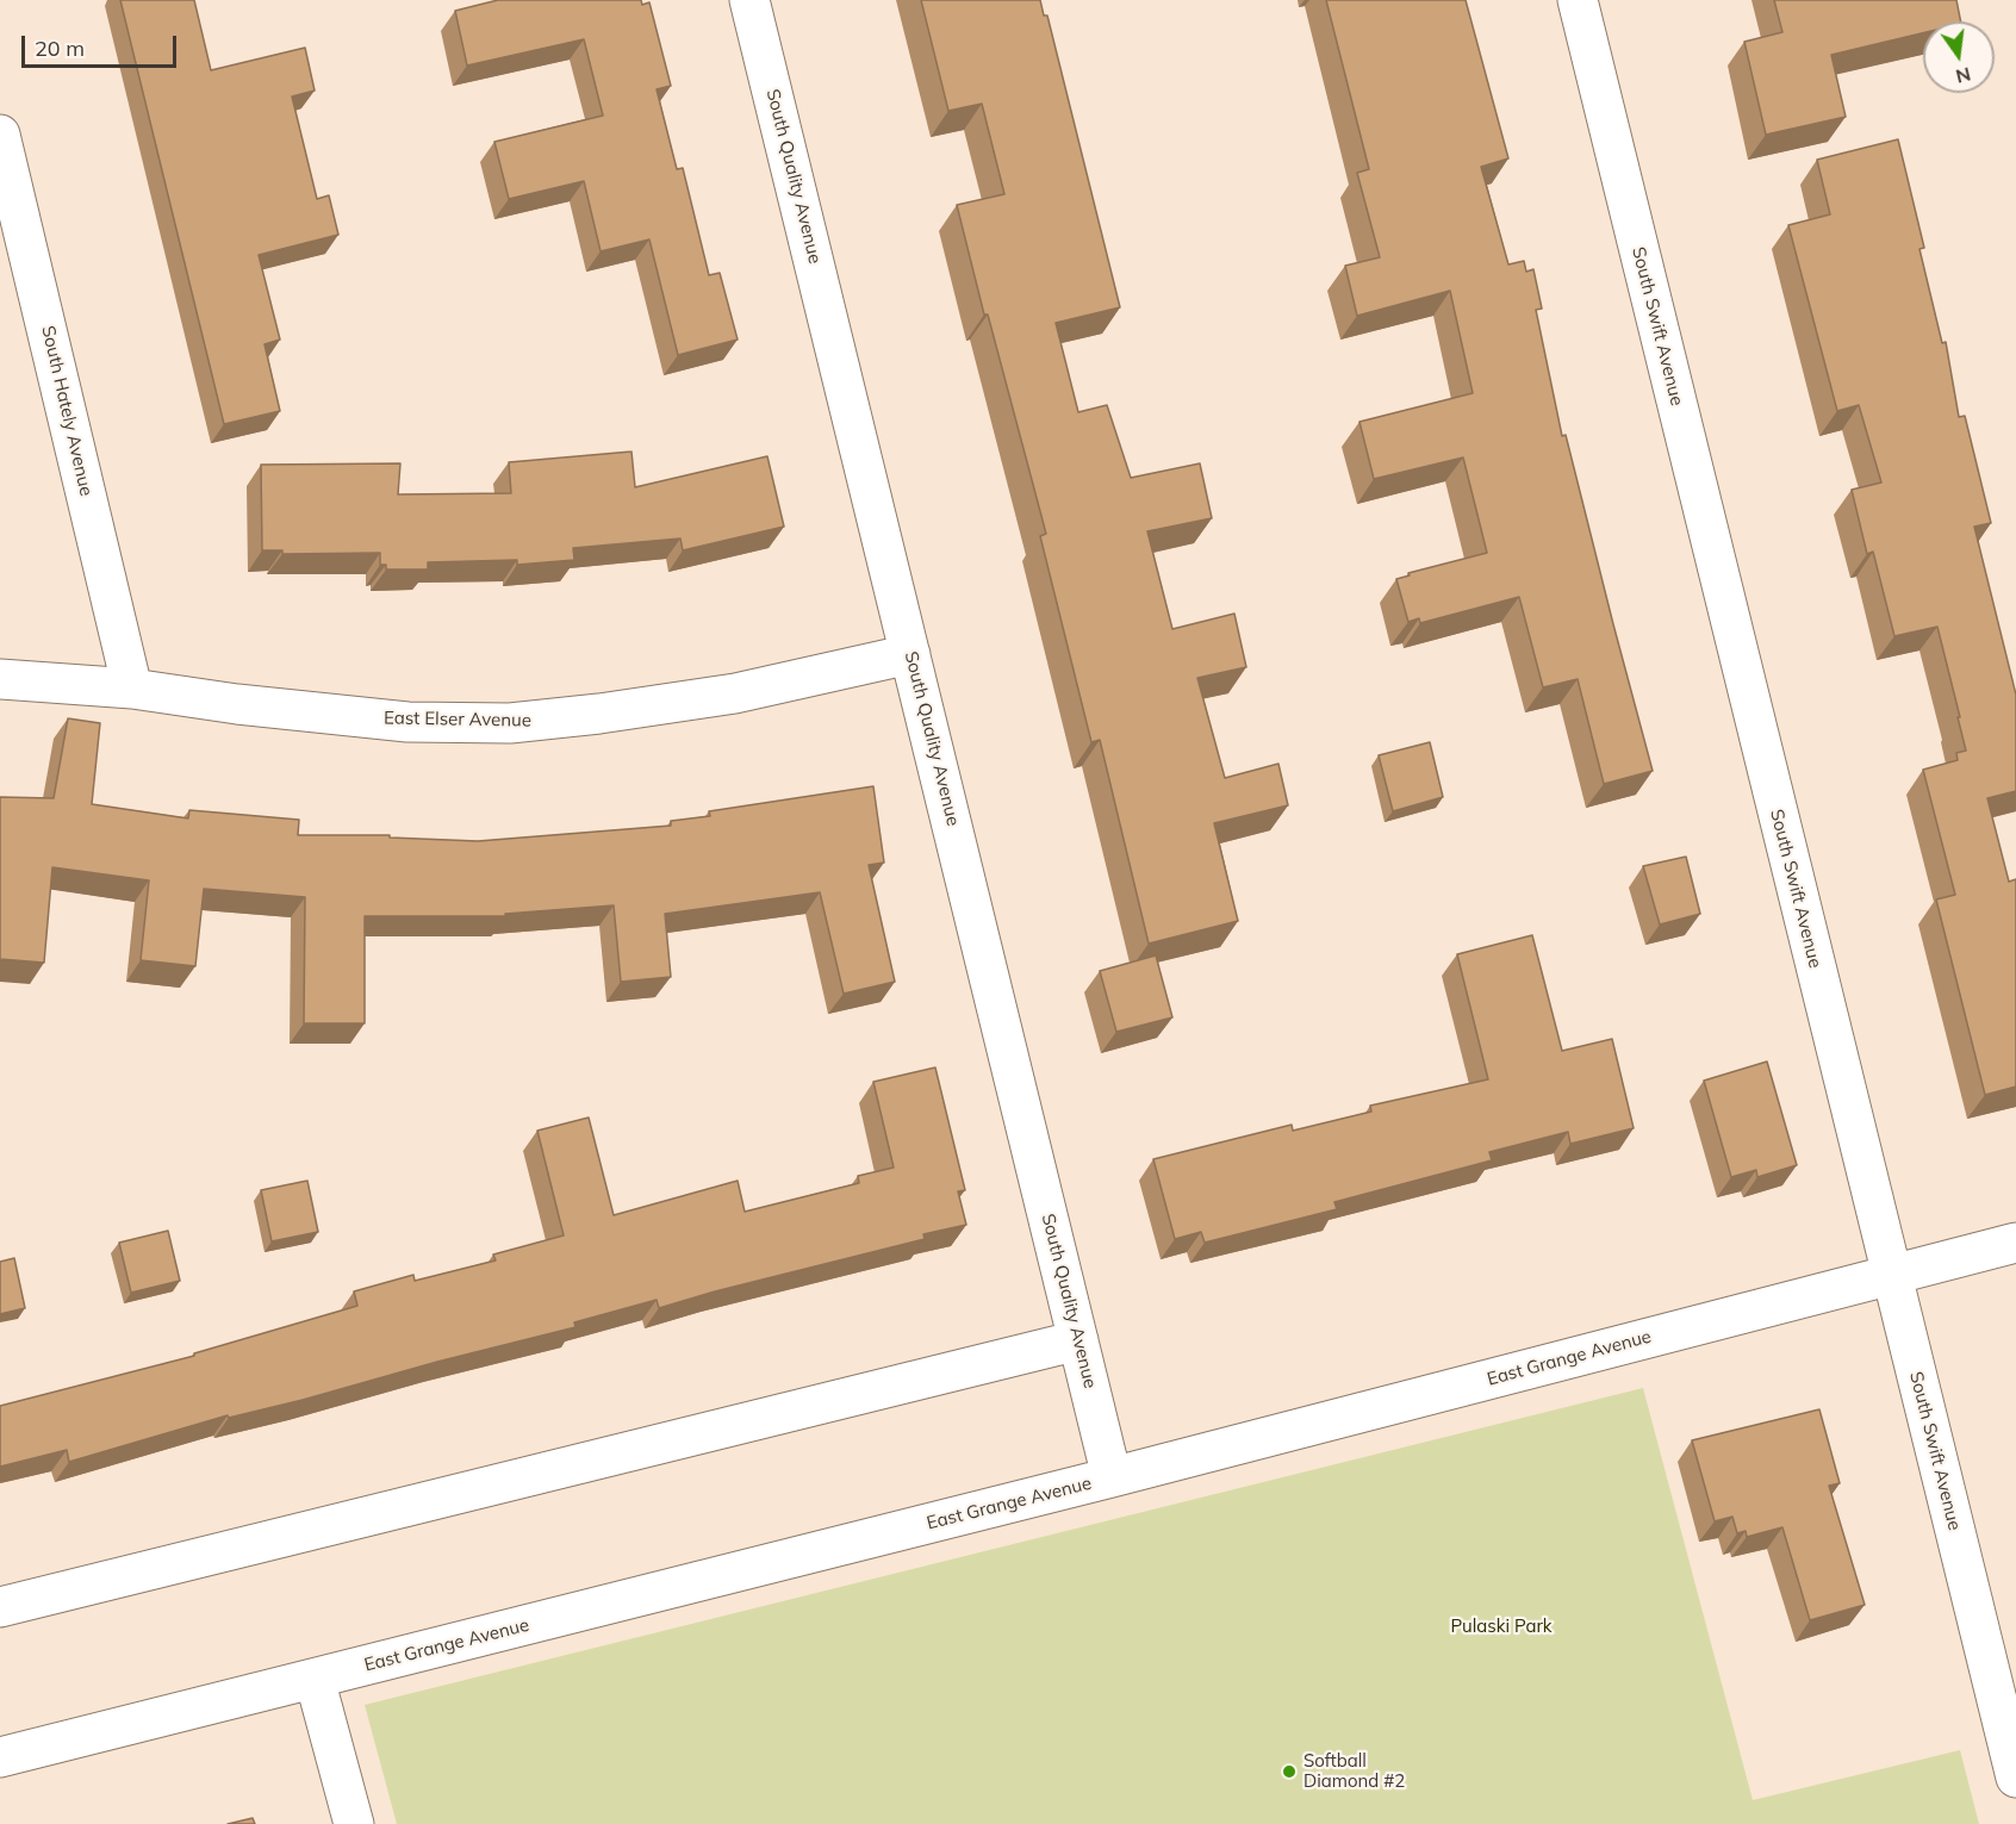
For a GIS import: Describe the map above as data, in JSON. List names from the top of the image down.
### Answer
{
  "streets": {
    "street": [
      "South Quality Avenue",
      "South Swift Avenue",
      "South Hately Avenue",
      "East Elser Avenue",
      "East Grange Avenue"
    ]
  },
  "crossings": [
    ["South Quality Avenue", "East Elser Avenue"],
    ["South Quality Avenue", "East Grange Avenue"],
    ["South Swift Avenue", "East Grange Avenue"],
    ["South Hately Avenue", "East Elser Avenue"]
  ],
  "parks": ["Pulaski Park"],
  "places": ["Softball Diamond #2"],
  "scale_bar": "20 m",
  "north": "bottom"
}
